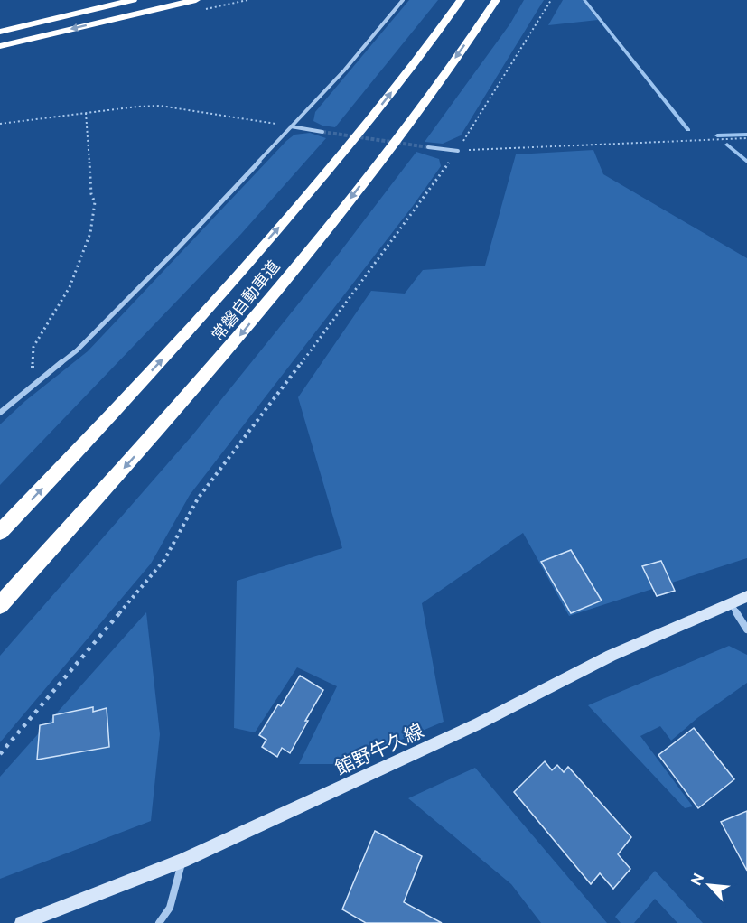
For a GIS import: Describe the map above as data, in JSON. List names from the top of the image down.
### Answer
{
  "streets": {
    "highway": ["常磐自動車道"],
    "main road": ["館野牛久線"]
  },
  "north": "top left"
}
